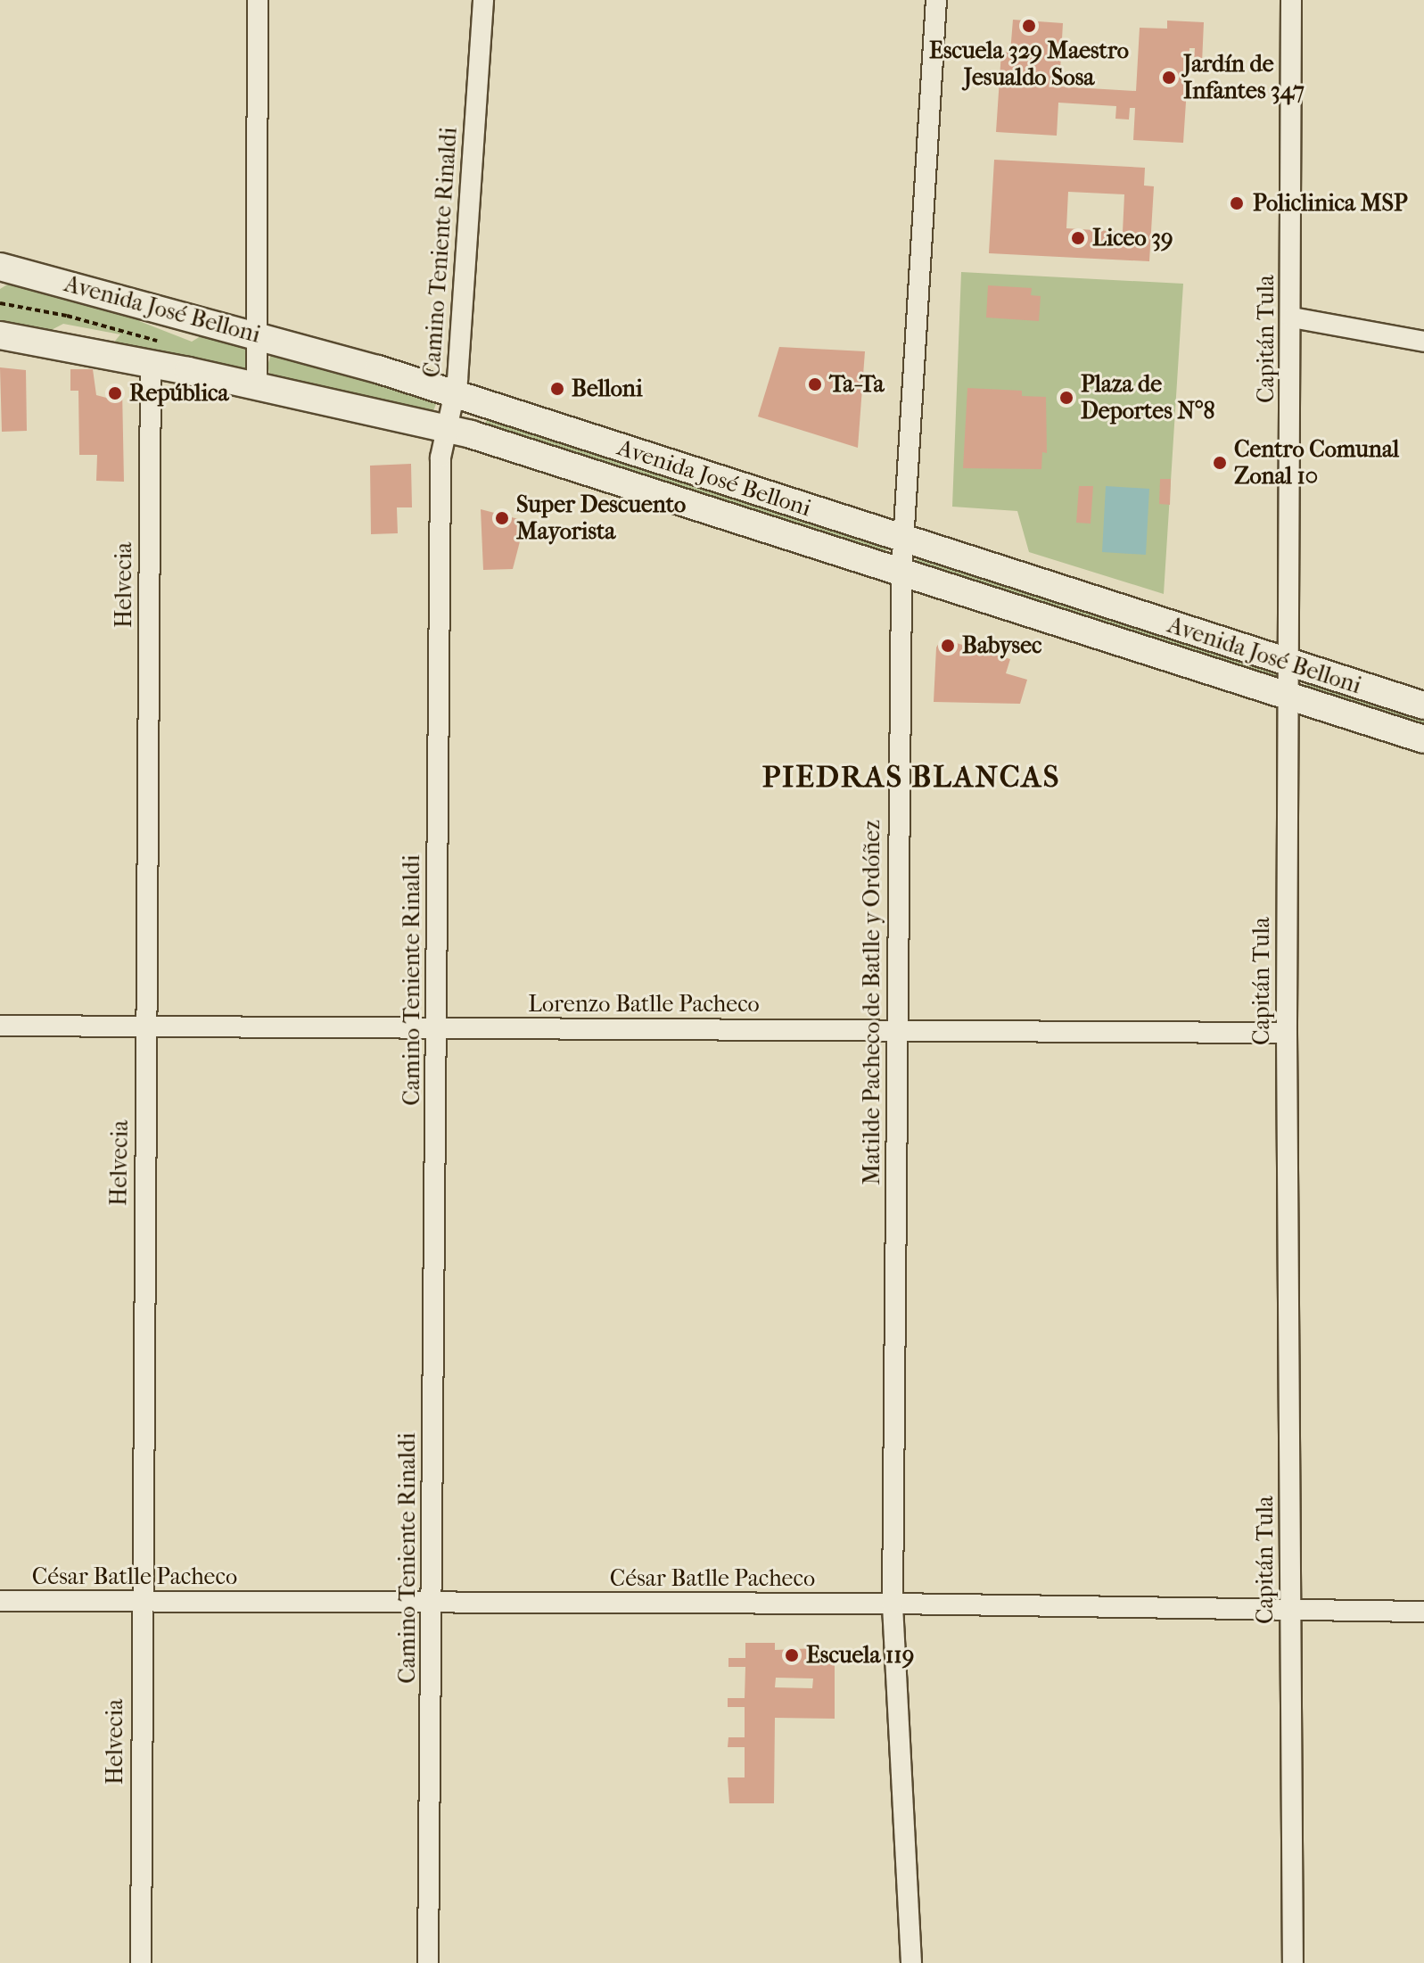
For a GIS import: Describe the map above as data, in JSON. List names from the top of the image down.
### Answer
{
  "streets": {
    "main road": ["Avenida José Belloni"],
    "street": [
      "Camino Teniente Rinaldi",
      "Capitán Tula",
      "Helvecia",
      "Matilde Pacheco de Batlle y Ordóñez",
      "Lorenzo Batlle Pacheco",
      "César Batlle Pacheco"
    ]
  },
  "crossings": [
    ["Camino Teniente Rinaldi", "Avenida José Belloni"],
    ["Camino Teniente Rinaldi", "Lorenzo Batlle Pacheco"],
    ["Camino Teniente Rinaldi", "César Batlle Pacheco"],
    ["Avenida José Belloni", "Capitán Tula"],
    ["Avenida José Belloni", "Helvecia"],
    ["Avenida José Belloni", "Matilde Pacheco de Batlle y Ordóñez"],
    ["Capitán Tula", "Lorenzo Batlle Pacheco"],
    ["Capitán Tula", "César Batlle Pacheco"],
    ["Helvecia", "Lorenzo Batlle Pacheco"],
    ["Helvecia", "César Batlle Pacheco"],
    ["Matilde Pacheco de Batlle y Ordóñez", "Lorenzo Batlle Pacheco"],
    ["Matilde Pacheco de Batlle y Ordóñez", "César Batlle Pacheco"]
  ],
  "districts": ["PIEDRAS BLANCAS"],
  "places": [
    "Escuela 329 Maestro Jesualdo Sosa",
    "Jardín de Infantes 347",
    "Policlinica MSP",
    "Liceo 39",
    "Ta-Ta",
    "Belloni",
    "República",
    "Plaza de Deportes N°8",
    "Centro Comunal Zonal 10",
    "Super Descuento Mayorista",
    "Babysec",
    "Escuela 119"
  ]
}
